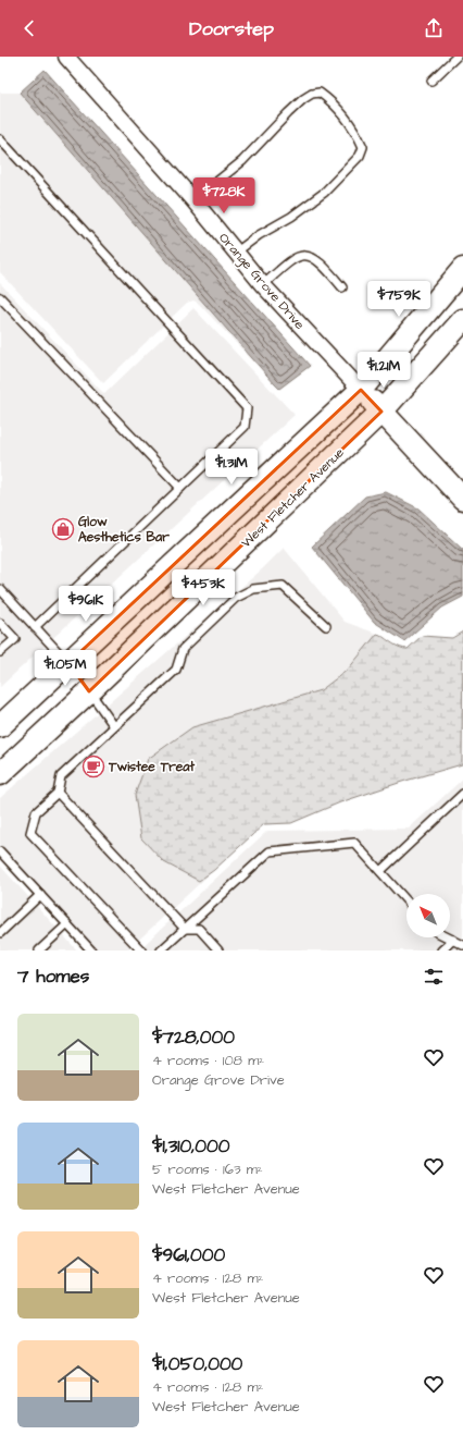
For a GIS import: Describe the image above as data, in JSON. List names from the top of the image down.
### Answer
{
  "streets": {
    "main road": ["Orange Grove Drive", "West Fletcher Avenue"]
  },
  "crossings": [
    ["Orange Grove Drive", "West Fletcher Avenue"]
  ],
  "places": {
    "shop": ["Glow Aesthetics Bar"],
    "cafe": ["Twistee Treat"]
  },
  "north": "top left",
  "page": {
    "header": "Doorstep",
    "price": [
      "$728K",
      "$759K",
      "$1.21M",
      "$1.31M",
      "$453K",
      "$961K",
      "$1.05M"
    ],
    "heading": "7 homes",
    "list": [
      {
        "name": "$728,000",
        "note": "4 rooms · 108 m² · Orange Grove Drive"
      },
      {
        "name": "$1,310,000",
        "note": "5 rooms · 163 m² · West Fletcher Avenue"
      },
      {
        "name": "$961,000",
        "note": "4 rooms · 128 m² · West Fletcher Avenue"
      },
      {
        "name": "$1,050,000",
        "note": "4 rooms · 128 m² · West Fletcher Avenue"
      }
    ]
  }
}
